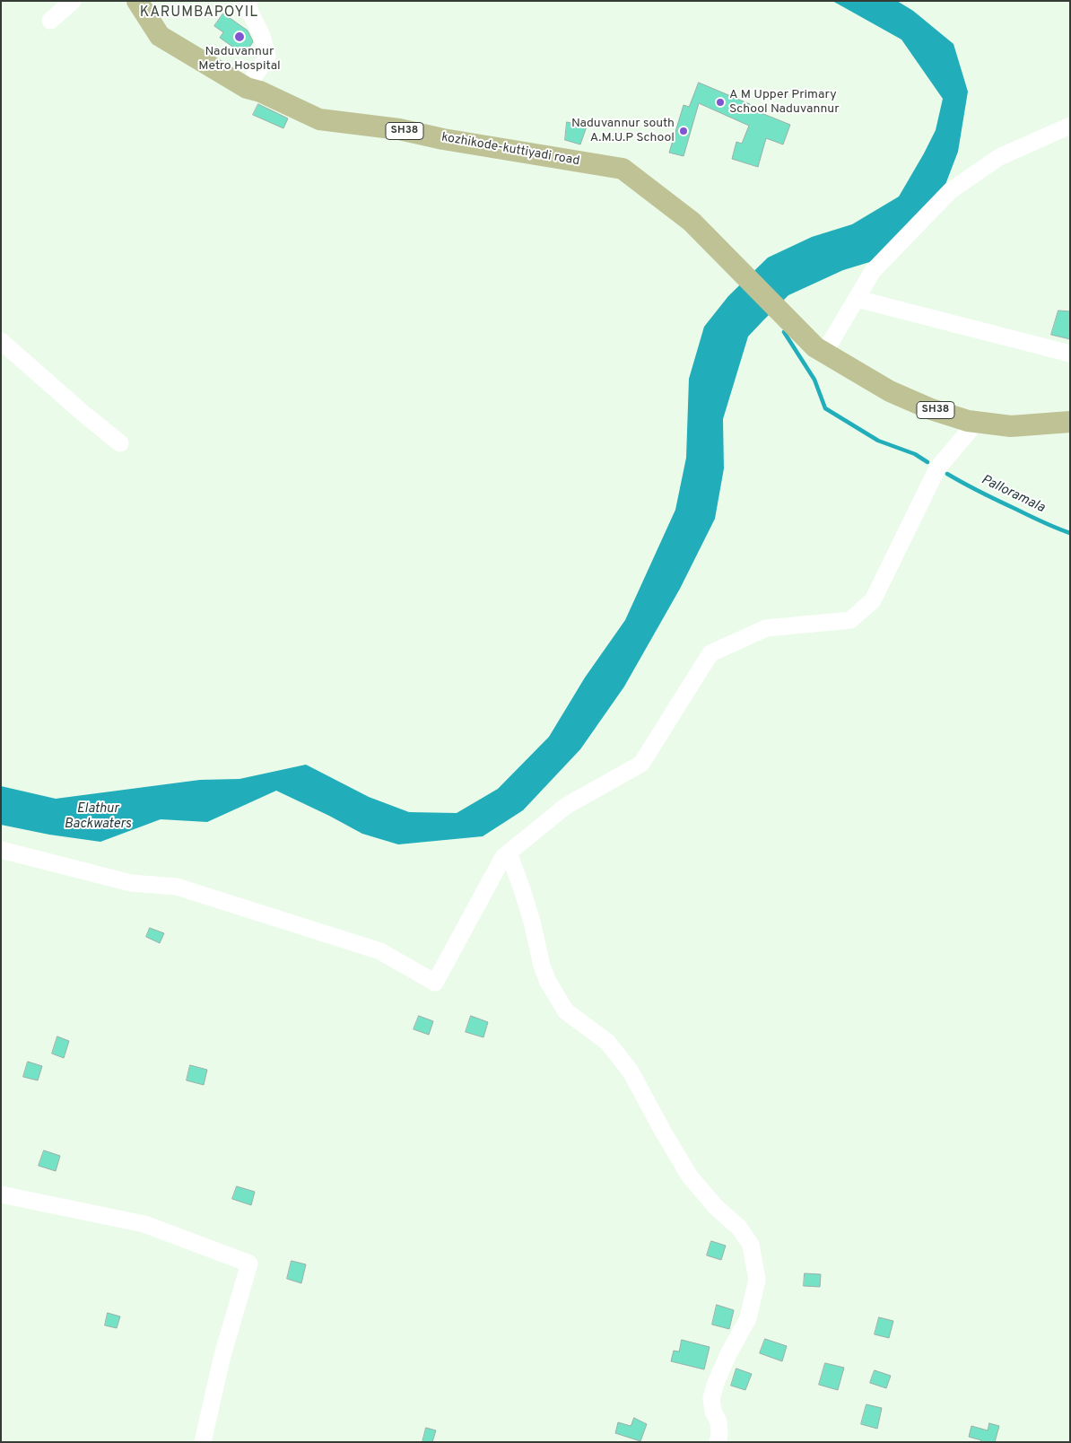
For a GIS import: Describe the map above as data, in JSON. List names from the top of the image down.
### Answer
{
  "streets": {
    "main road": ["SH38", "kozhikode-kuttiyadi road"]
  },
  "crossings": [
    ["SH38", "kozhikode-kuttiyadi road"]
  ],
  "districts": ["KARUMBAPOYIL"],
  "water": ["Palloramala", "Elathur Backwaters"],
  "places": ["Naduvannur Metro Hospital", "A M Upper Primary School Naduvannur", "Naduvannur south A.M.U.P School"]
}
